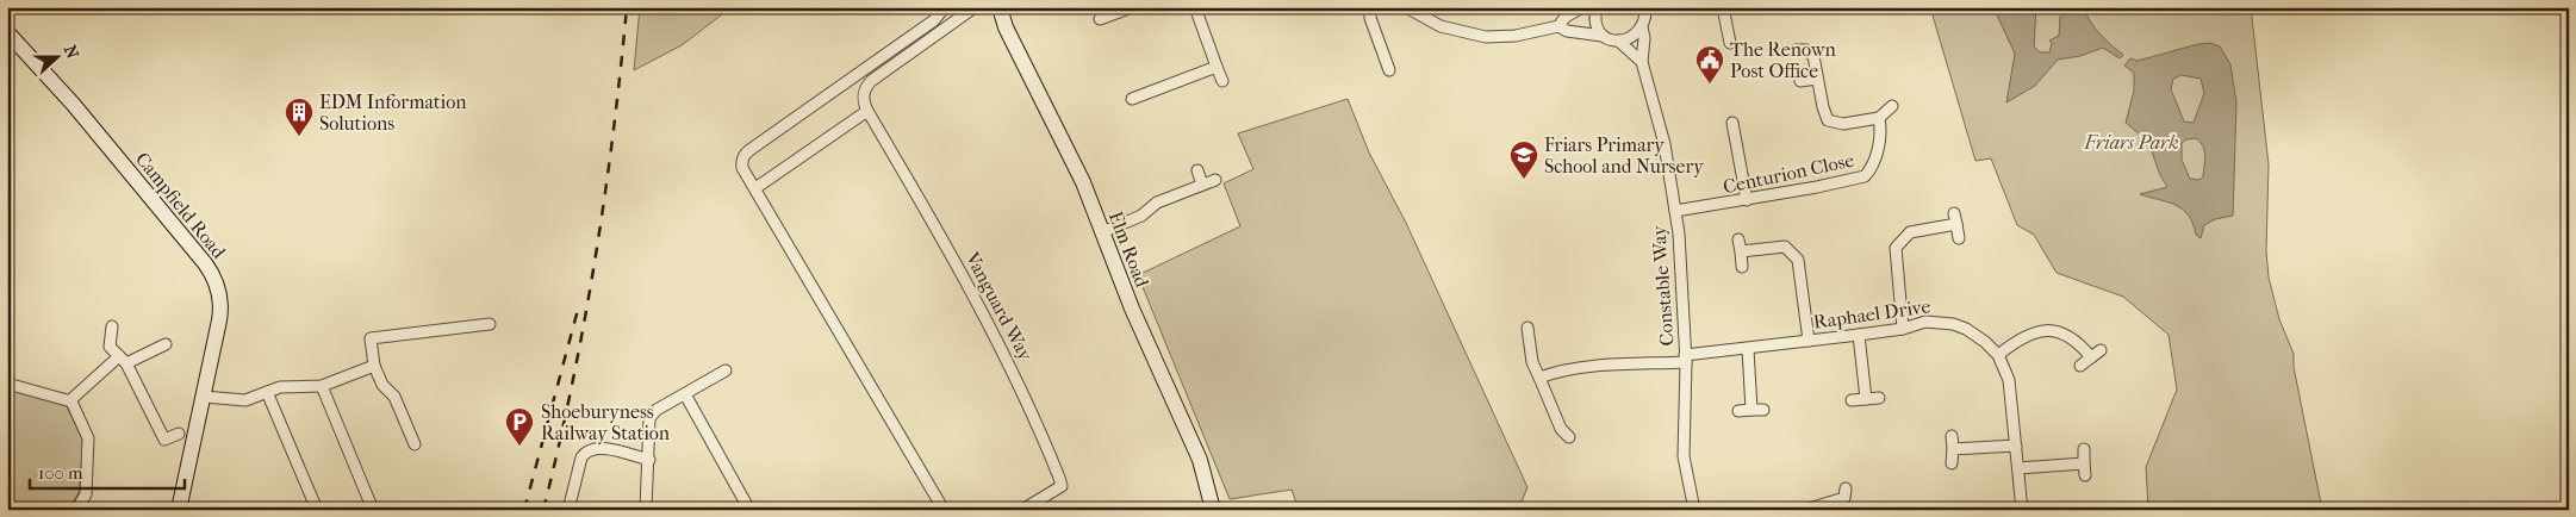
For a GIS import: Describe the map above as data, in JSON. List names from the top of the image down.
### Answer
{
  "streets": {
    "street": [
      "Centurion Close",
      "Campfield Road",
      "Elm Road",
      "Constable Way",
      "Vanguard Way",
      "Raphael Drive"
    ]
  },
  "crossings": [
    ["Centurion Close", "Constable Way"],
    ["Constable Way", "Raphael Drive"]
  ],
  "parks": ["Friars Park"],
  "places": {
    "public building": ["The Renown Post Office"],
    "building": ["EDM Information Solutions"],
    "school or university": ["Friars Primary School and Nursery"],
    "parking": ["Shoeburyness Railway Station"]
  },
  "scale_bar": "100 m",
  "north": "right"
}
